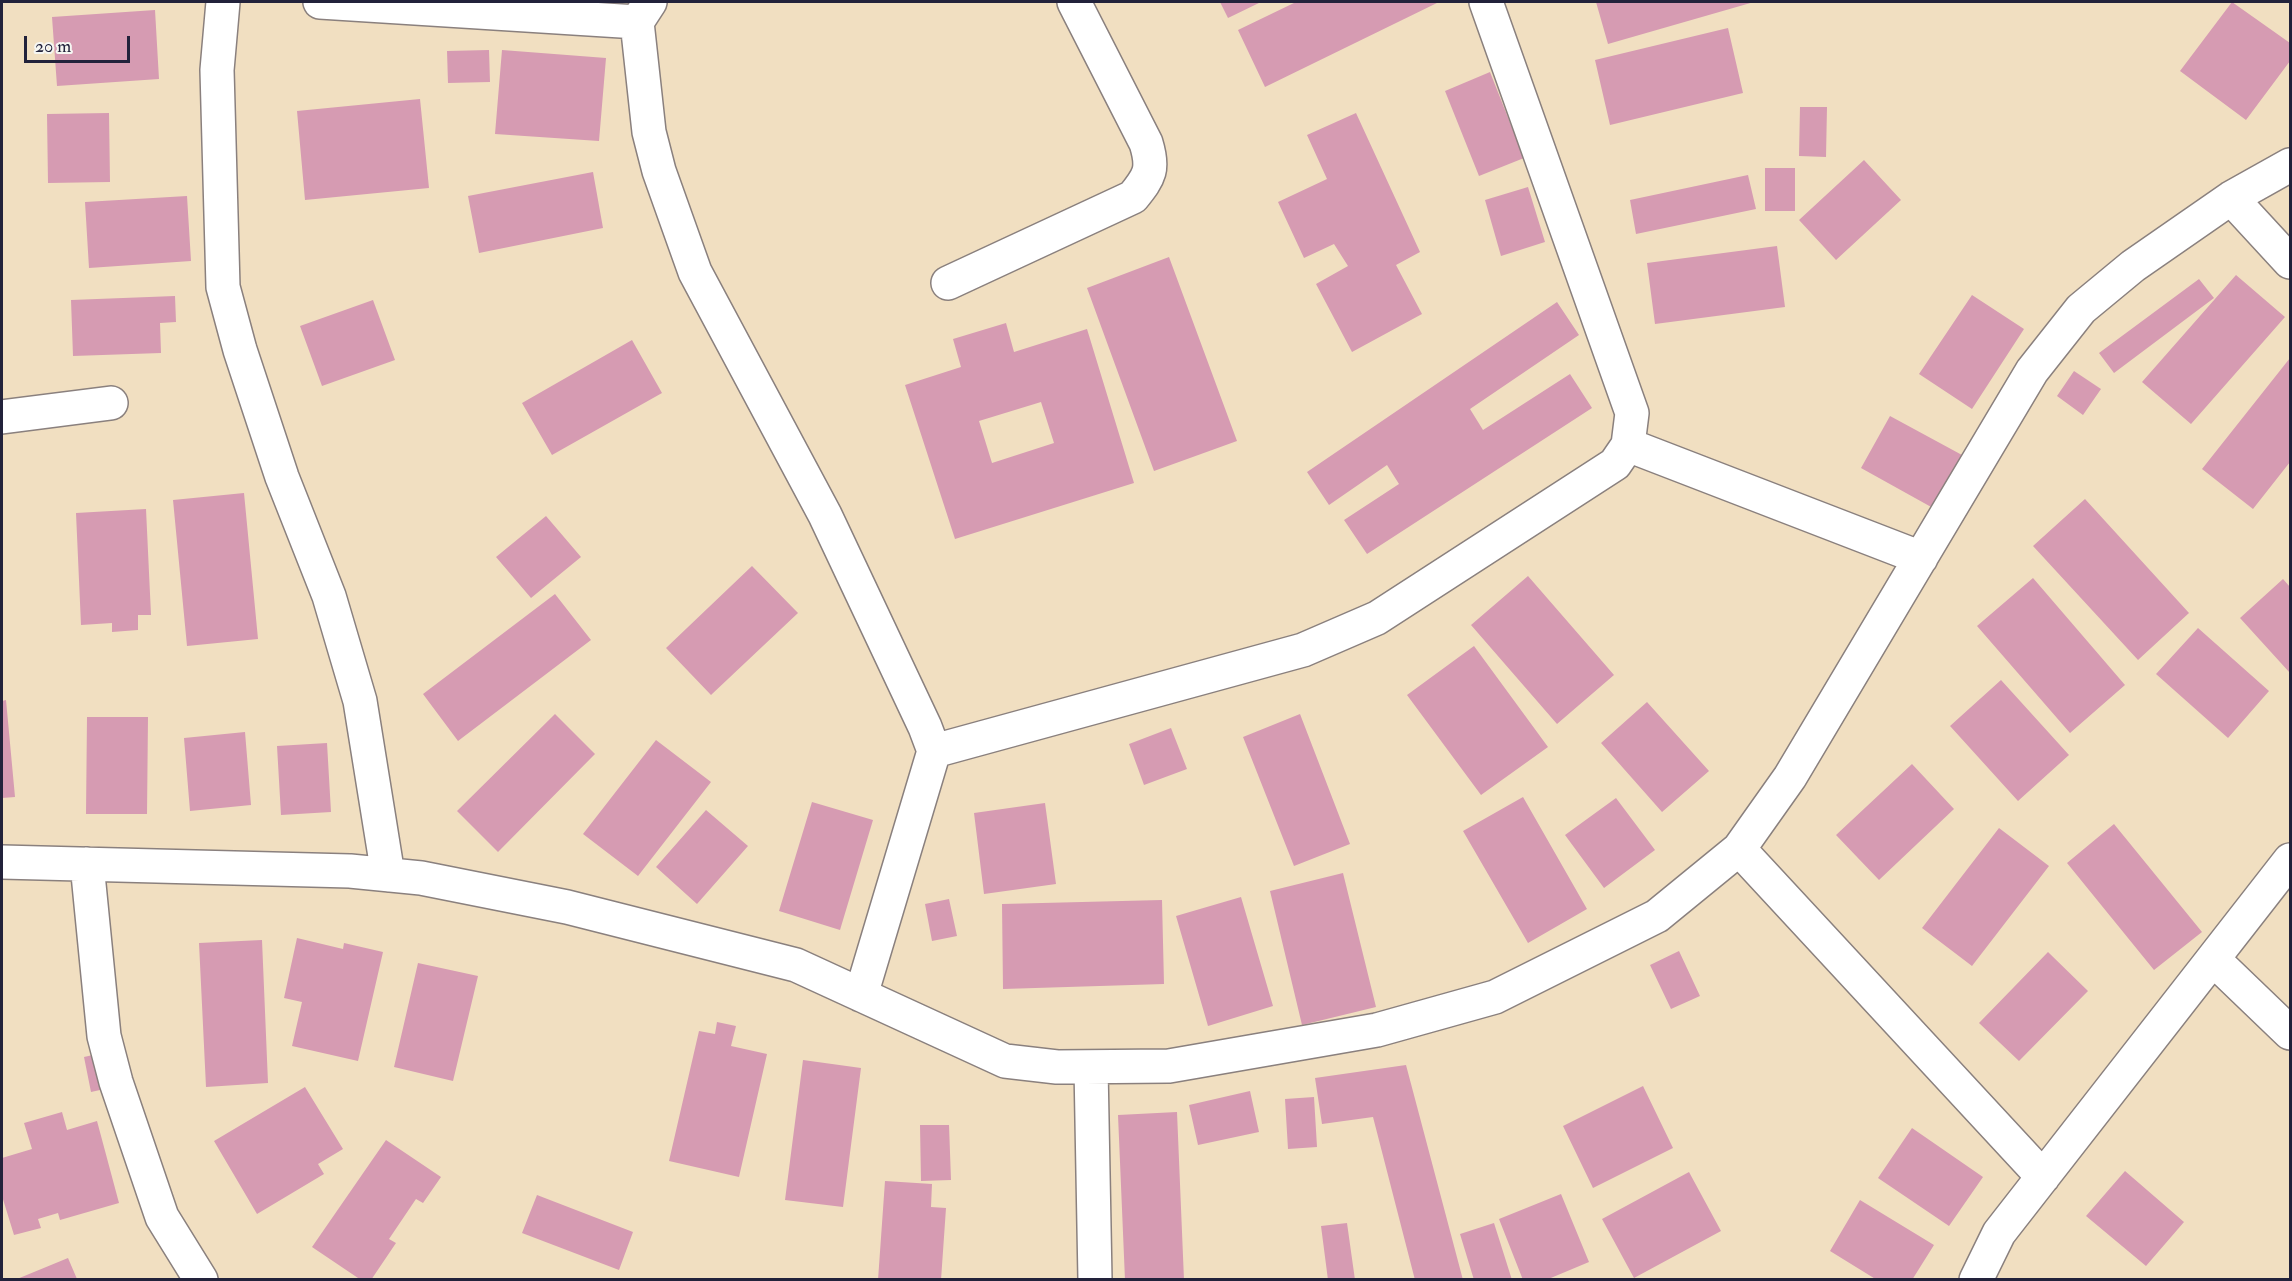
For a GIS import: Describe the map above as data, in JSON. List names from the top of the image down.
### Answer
{
  "scale_bar": "20 m"
}
